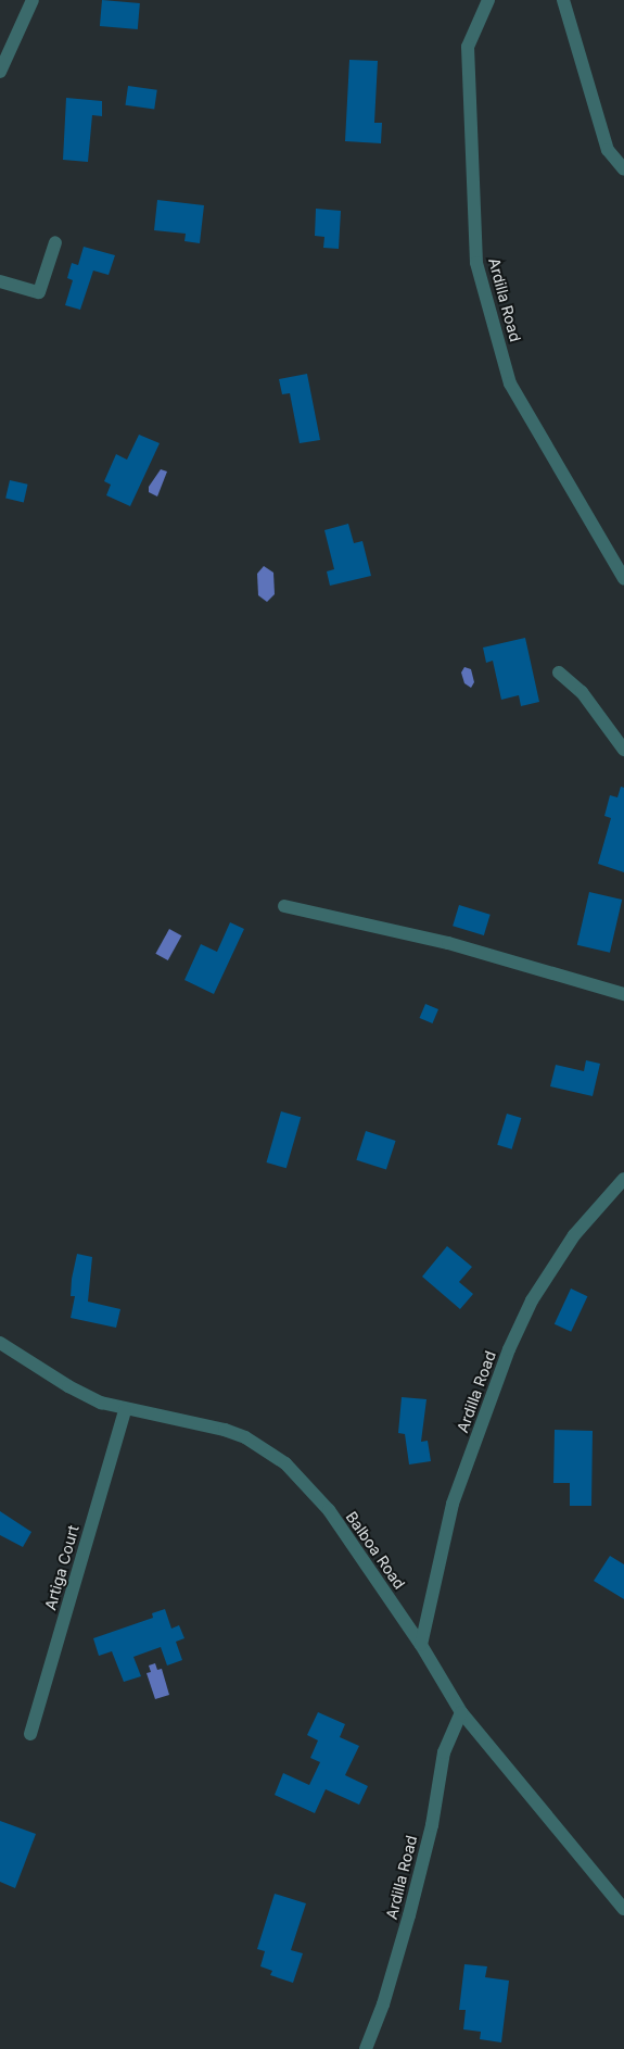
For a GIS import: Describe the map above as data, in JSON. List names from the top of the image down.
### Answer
{
  "streets": {
    "street": ["Ardilla Road", "Balboa Road", "Artiga Court"]
  },
  "crossings": [
    ["Ardilla Road", "Balboa Road"],
    ["Balboa Road", "Artiga Court"]
  ]
}
